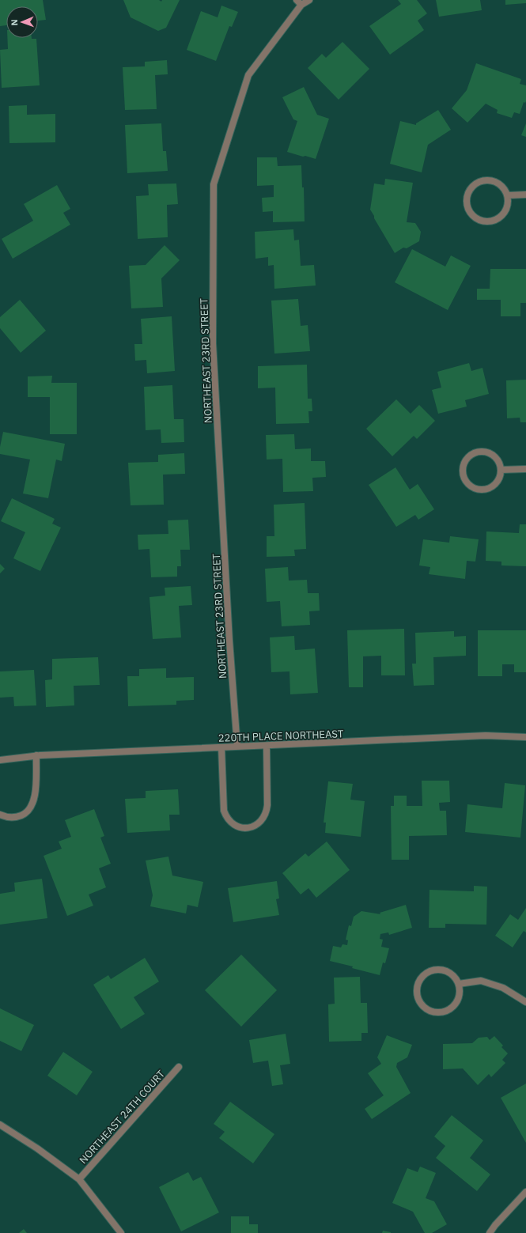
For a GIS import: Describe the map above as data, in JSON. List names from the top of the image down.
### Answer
{
  "streets": {
    "street": ["NORTHEAST 23RD STREET", "220TH PLACE NORTHEAST", "NORTHEAST 24TH COURT"]
  },
  "crossings": [
    ["NORTHEAST 23RD STREET", "220TH PLACE NORTHEAST"]
  ],
  "north": "left"
}
